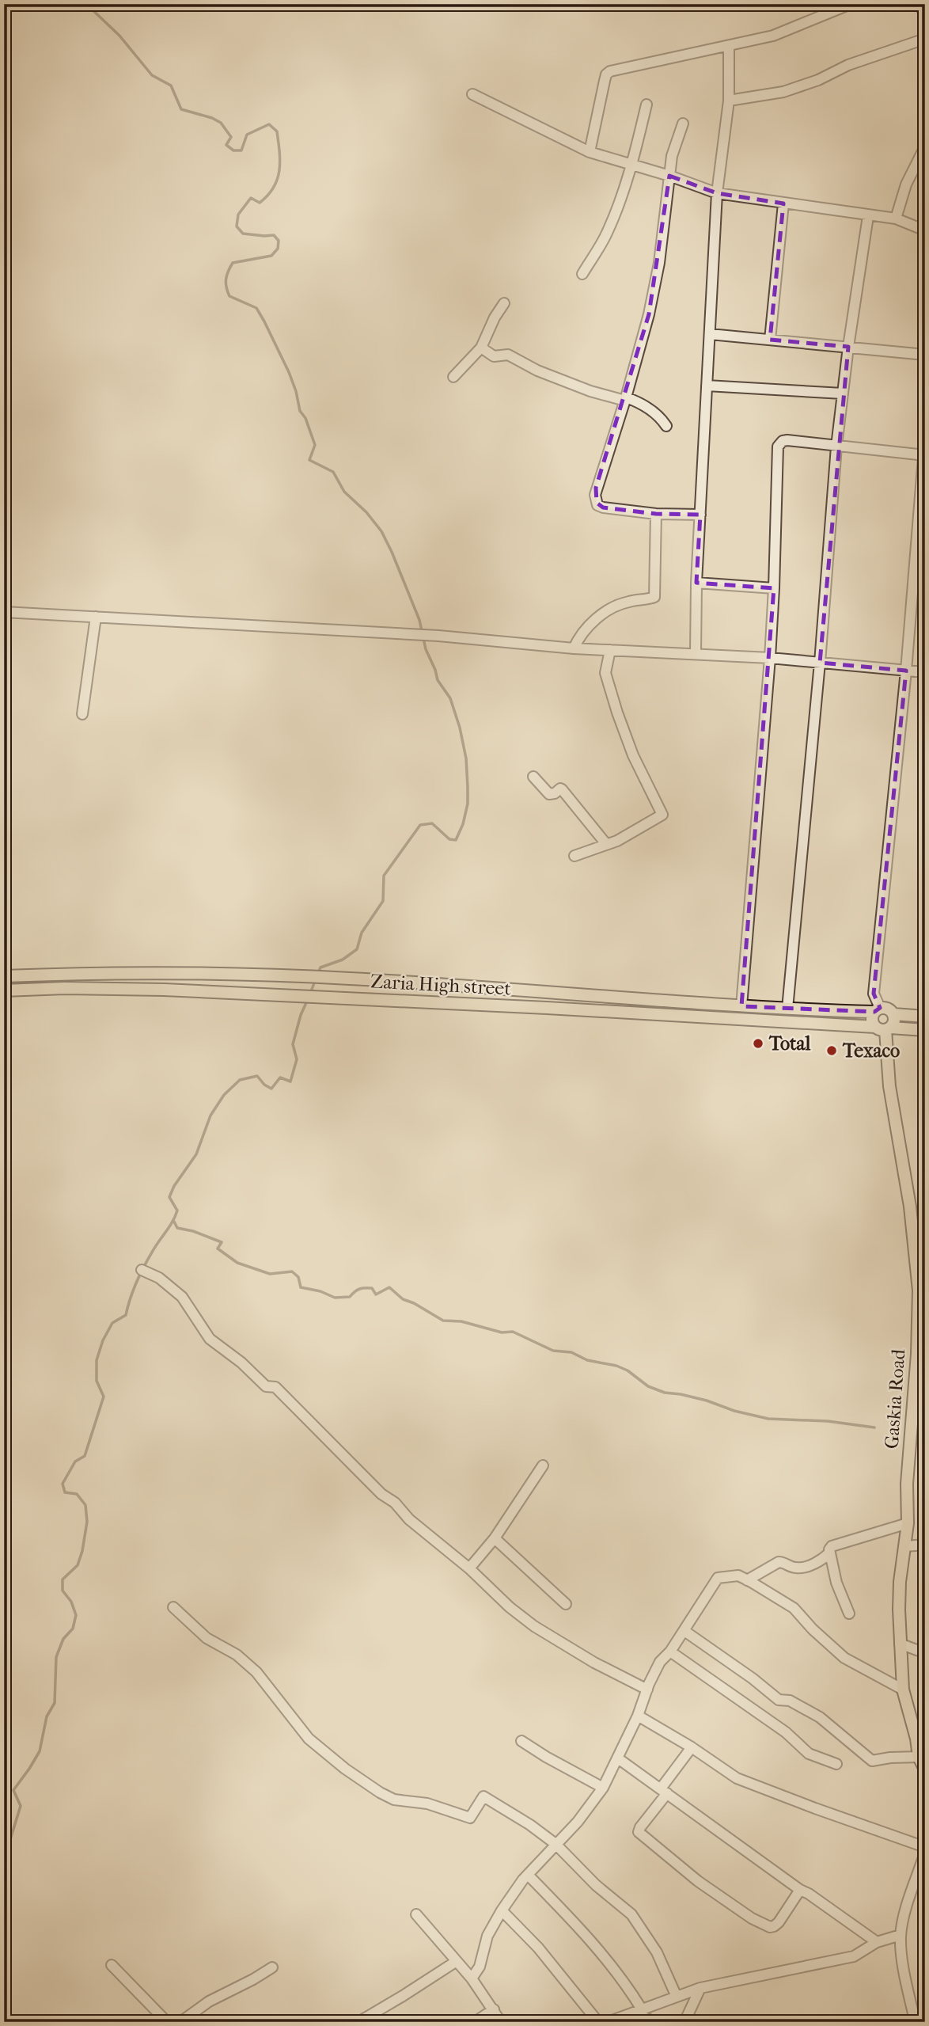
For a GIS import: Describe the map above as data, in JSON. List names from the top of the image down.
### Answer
{
  "streets": {
    "main road": ["Zaria High street", "Gaskia Road"]
  },
  "crossings": [
    ["Zaria High street", "Gaskia Road"]
  ],
  "places": ["Total", "Texaco"]
}
